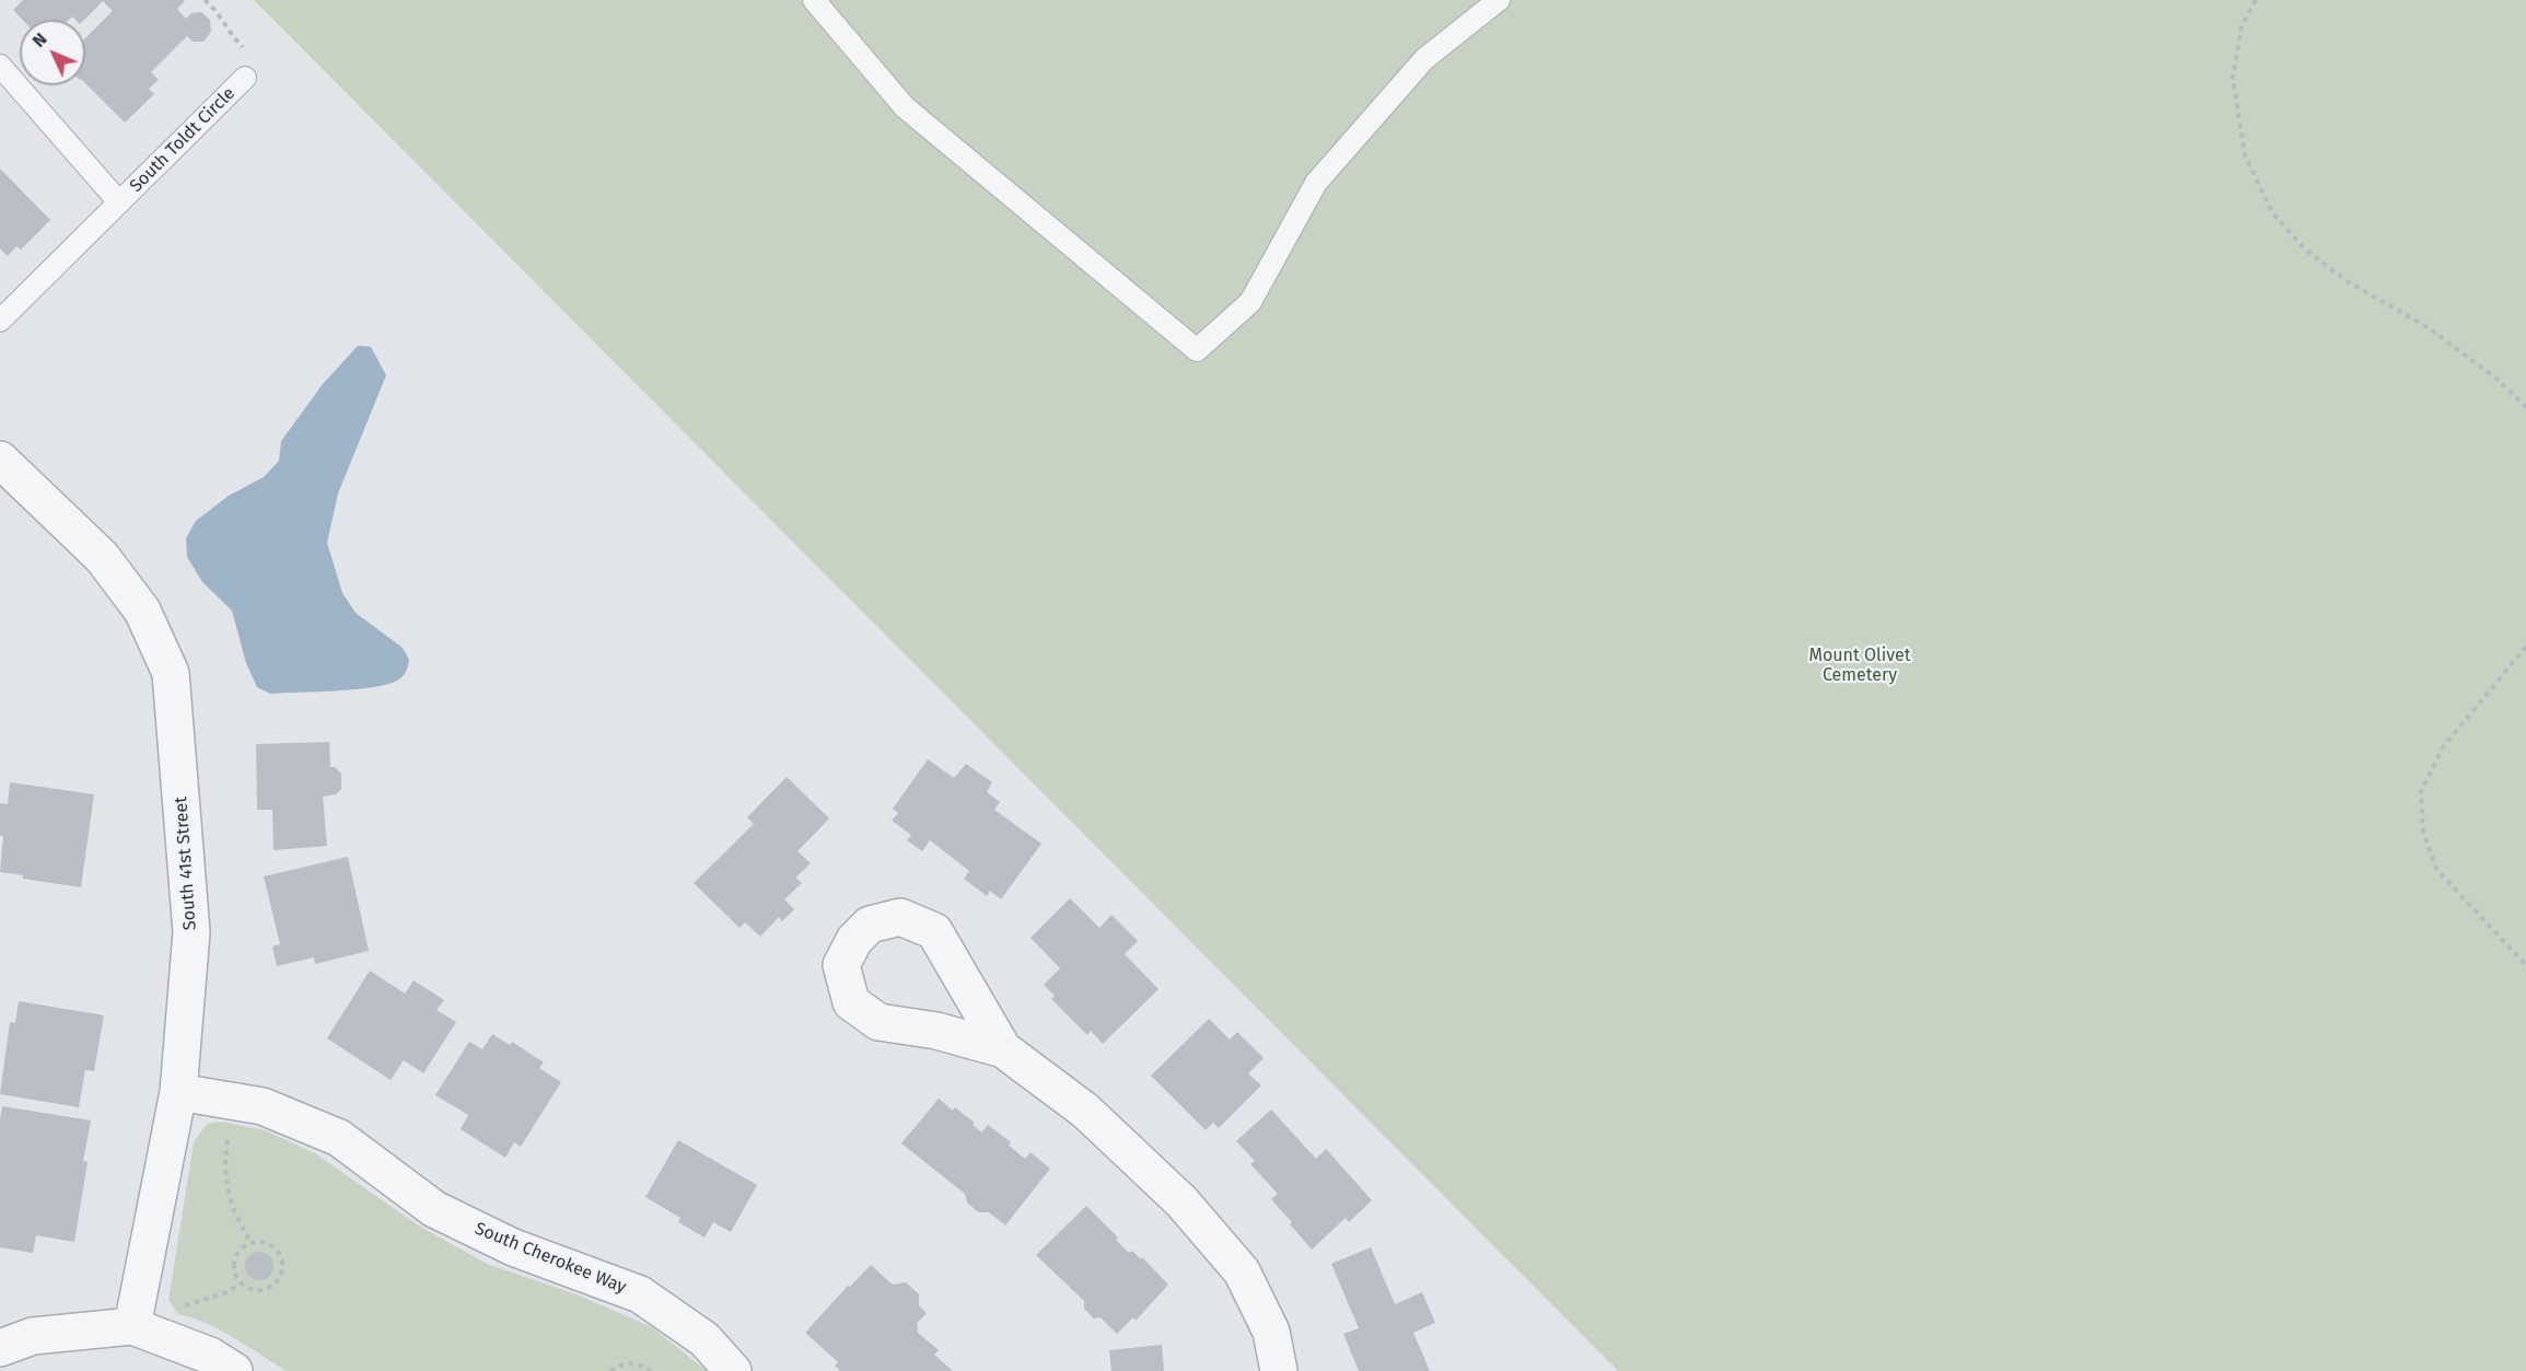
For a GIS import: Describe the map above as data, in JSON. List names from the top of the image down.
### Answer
{
  "streets": {
    "street": ["South 41st Street", "South Cherokee Way"],
    "lane": ["South Toldt Circle"]
  },
  "crossings": [
    ["South 41st Street", "South Cherokee Way"]
  ],
  "parks": ["Mount Olivet Cemetery"],
  "north": "top left"
}
